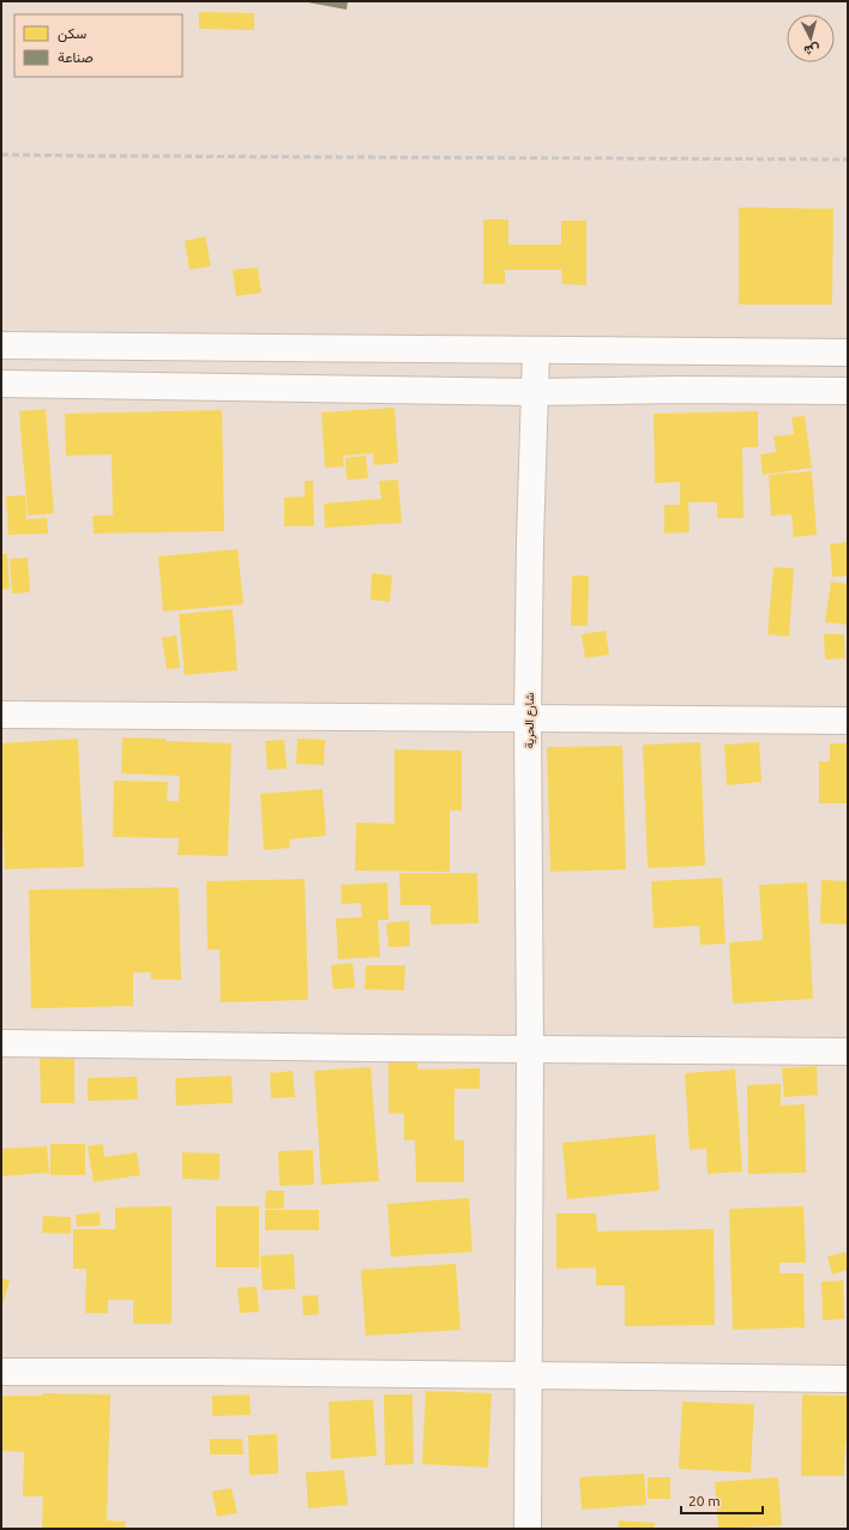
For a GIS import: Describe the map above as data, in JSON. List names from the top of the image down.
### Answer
{
  "streets": {
    "street": ["شارع الحرية"]
  },
  "legend": ["سكن", "صناعة"],
  "scale_bar": "20 m",
  "north": "bottom"
}
